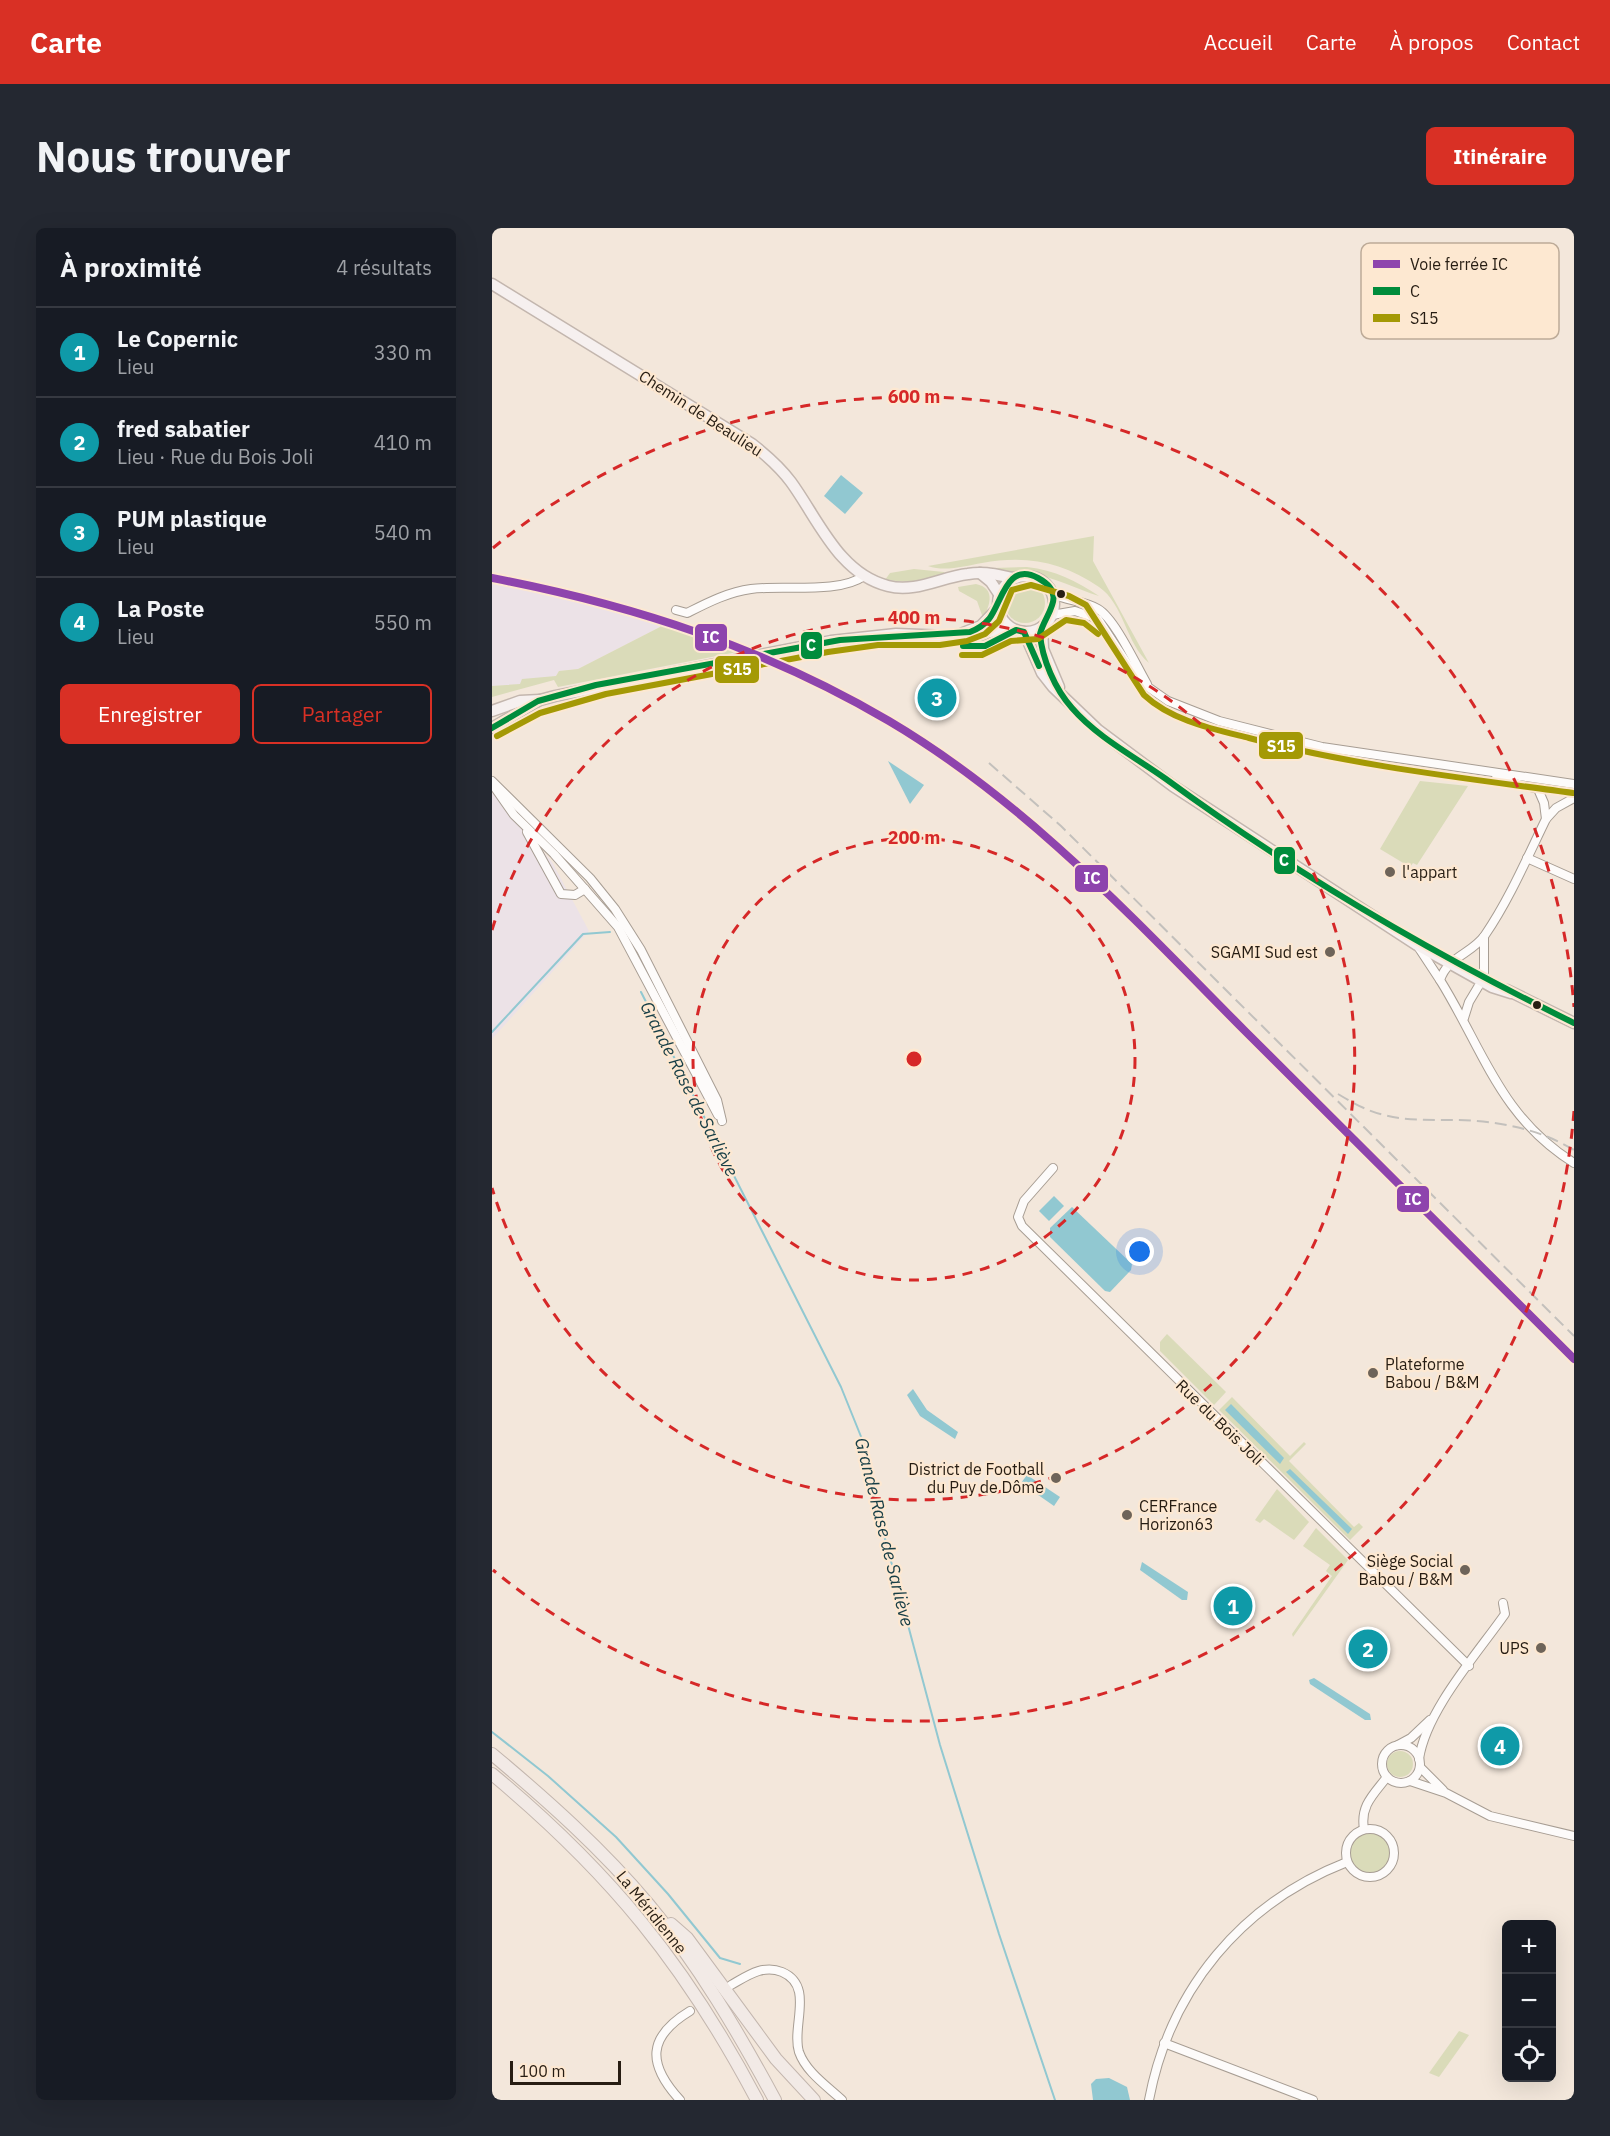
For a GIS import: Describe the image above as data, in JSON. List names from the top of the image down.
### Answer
{
  "streets": {
    "highway": ["La Méridienne"],
    "main road": ["Chemin de Beaulieu"],
    "street": ["Rue du Bois Joli"]
  },
  "water": ["Grande Rase de Sarliève"],
  "places": [
    "l'appart",
    "SGAMI Sud est",
    "Plateforme Babou / B&M",
    "District de Football du Puy de Dôme",
    "CERFrance Horizon63",
    "Siège Social Babou / B&M",
    "UPS"
  ],
  "lines": ["transit line C", "rail line IC", "transit line S15"],
  "legend": ["Voie ferrée IC", "C", "S15"],
  "scale_bar": "100 m",
  "page": {
    "header": "Carte",
    "nav": [
      "Accueil",
      "Carte",
      "À propos",
      "Contact"
    ],
    "buttons": [
      "Itinéraire",
      ["Enregistrer", "Partager"]
    ],
    "title": "Nous trouver",
    "heading": ["À proximité", "4 résultats"],
    "list": [
      {
        "mark": "1",
        "name": "Le Copernic",
        "note": "Lieu",
        "value": "330 m"
      },
      {
        "mark": "2",
        "name": "fred sabatier",
        "note": "Lieu · Rue du Bois Joli",
        "value": "410 m"
      },
      {
        "mark": "3",
        "name": "PUM plastique",
        "note": "Lieu",
        "value": "540 m"
      },
      {
        "mark": "4",
        "name": "La Poste",
        "note": "Lieu",
        "value": "550 m"
      }
    ],
    "pins": [
      "3",
      "1",
      "2",
      "4"
    ],
    "map_buttons": ["+", "−"],
    "scale": "100 m"
  },
  "rings": ["600 m", "400 m", "200 m"]
}
